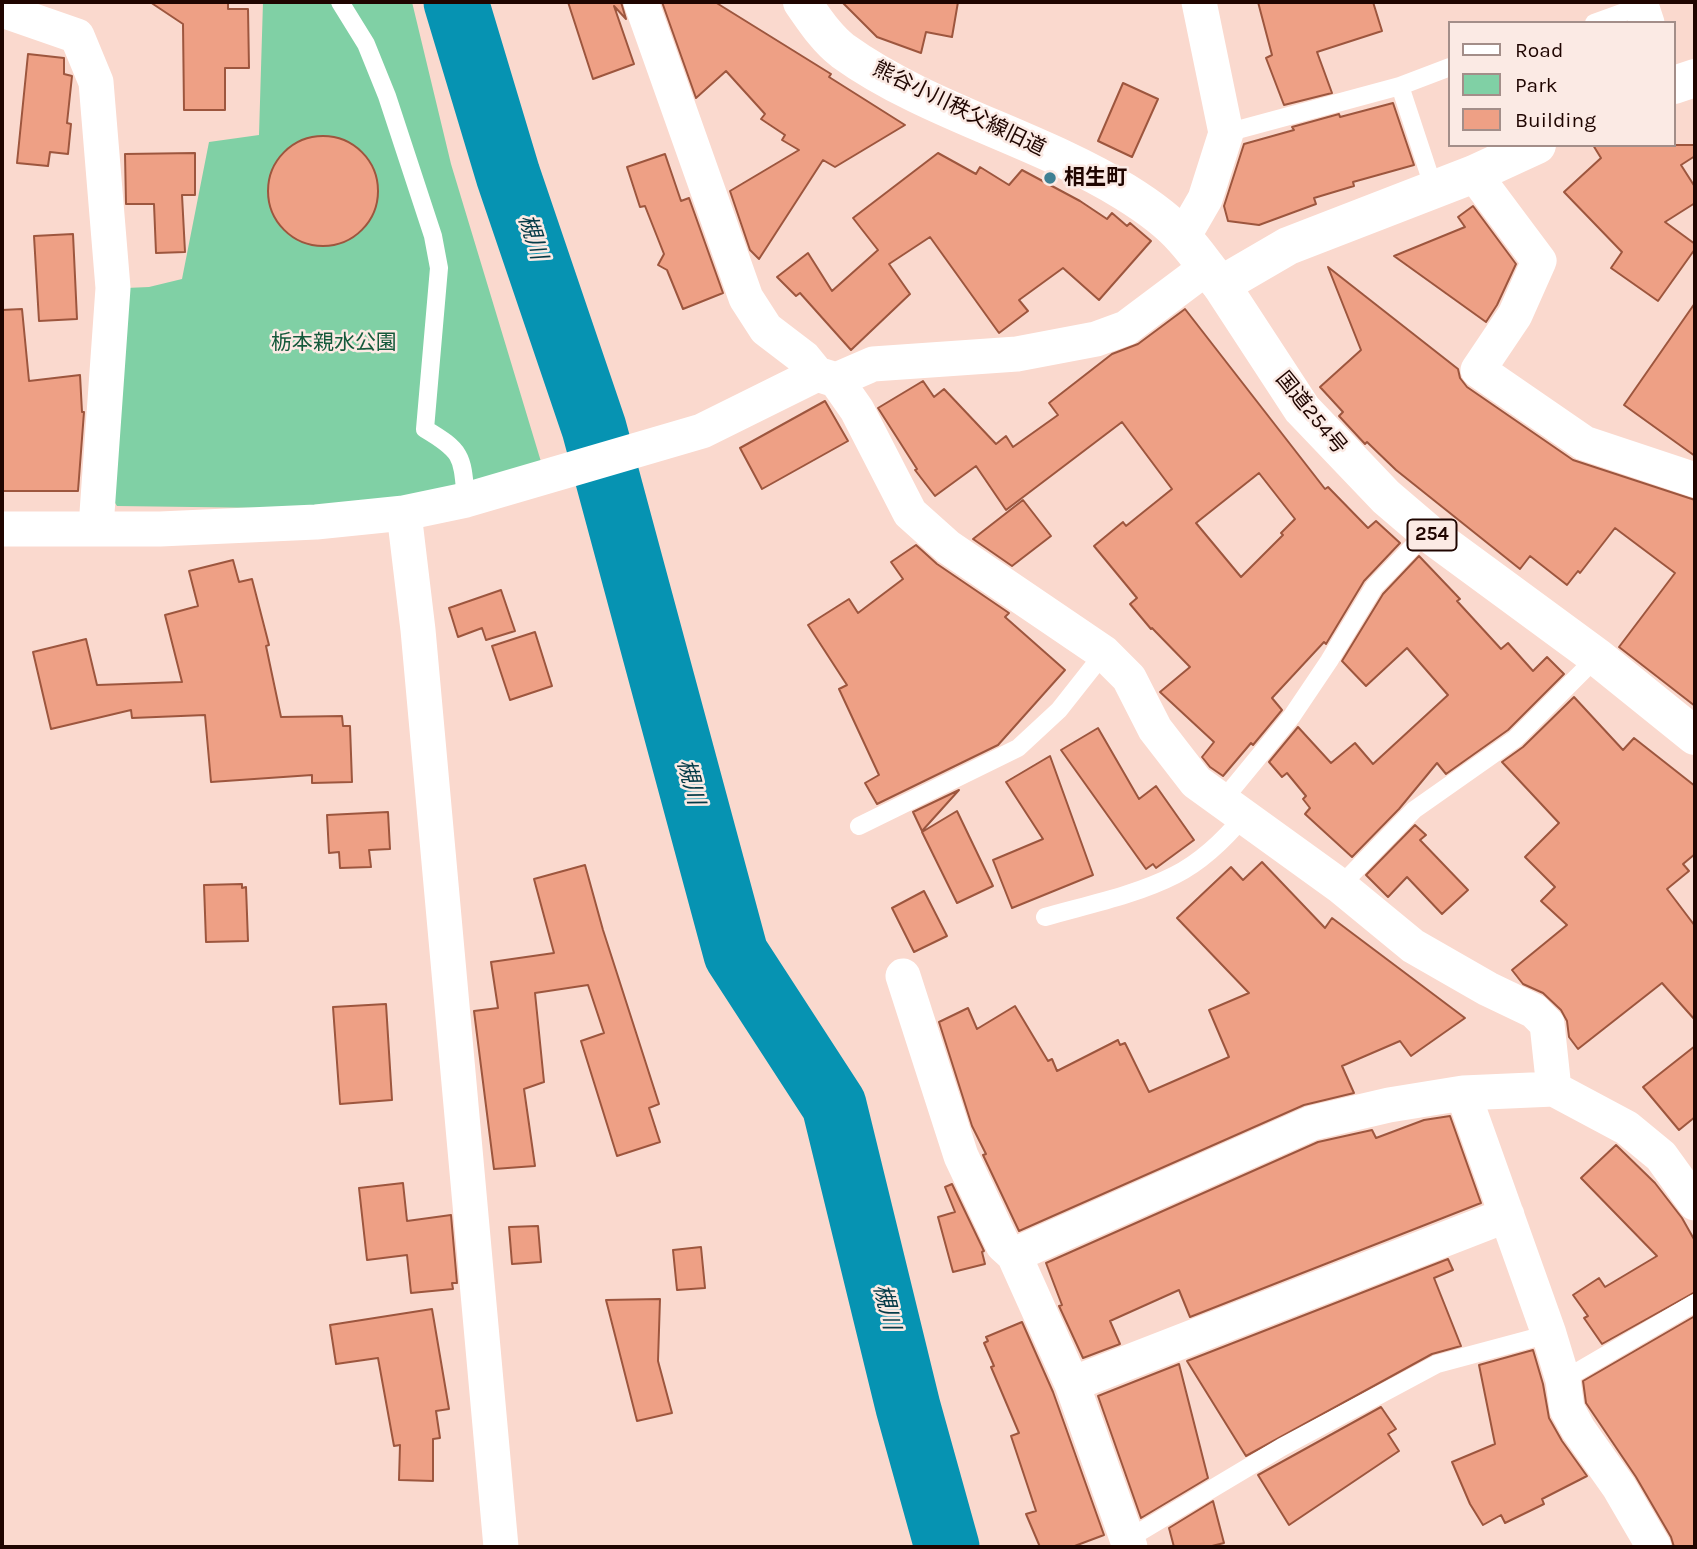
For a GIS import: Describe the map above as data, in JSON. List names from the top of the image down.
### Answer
{
  "streets": {
    "main road": ["熊谷小川秩父線旧道", "国道254号", "254"]
  },
  "crossings": [
    ["熊谷小川秩父線旧道", "国道254号"]
  ],
  "water": ["槻川"],
  "parks": ["栃本親水公園"],
  "places": ["相生町"],
  "legend": ["Road", "Park", "Building"]
}
